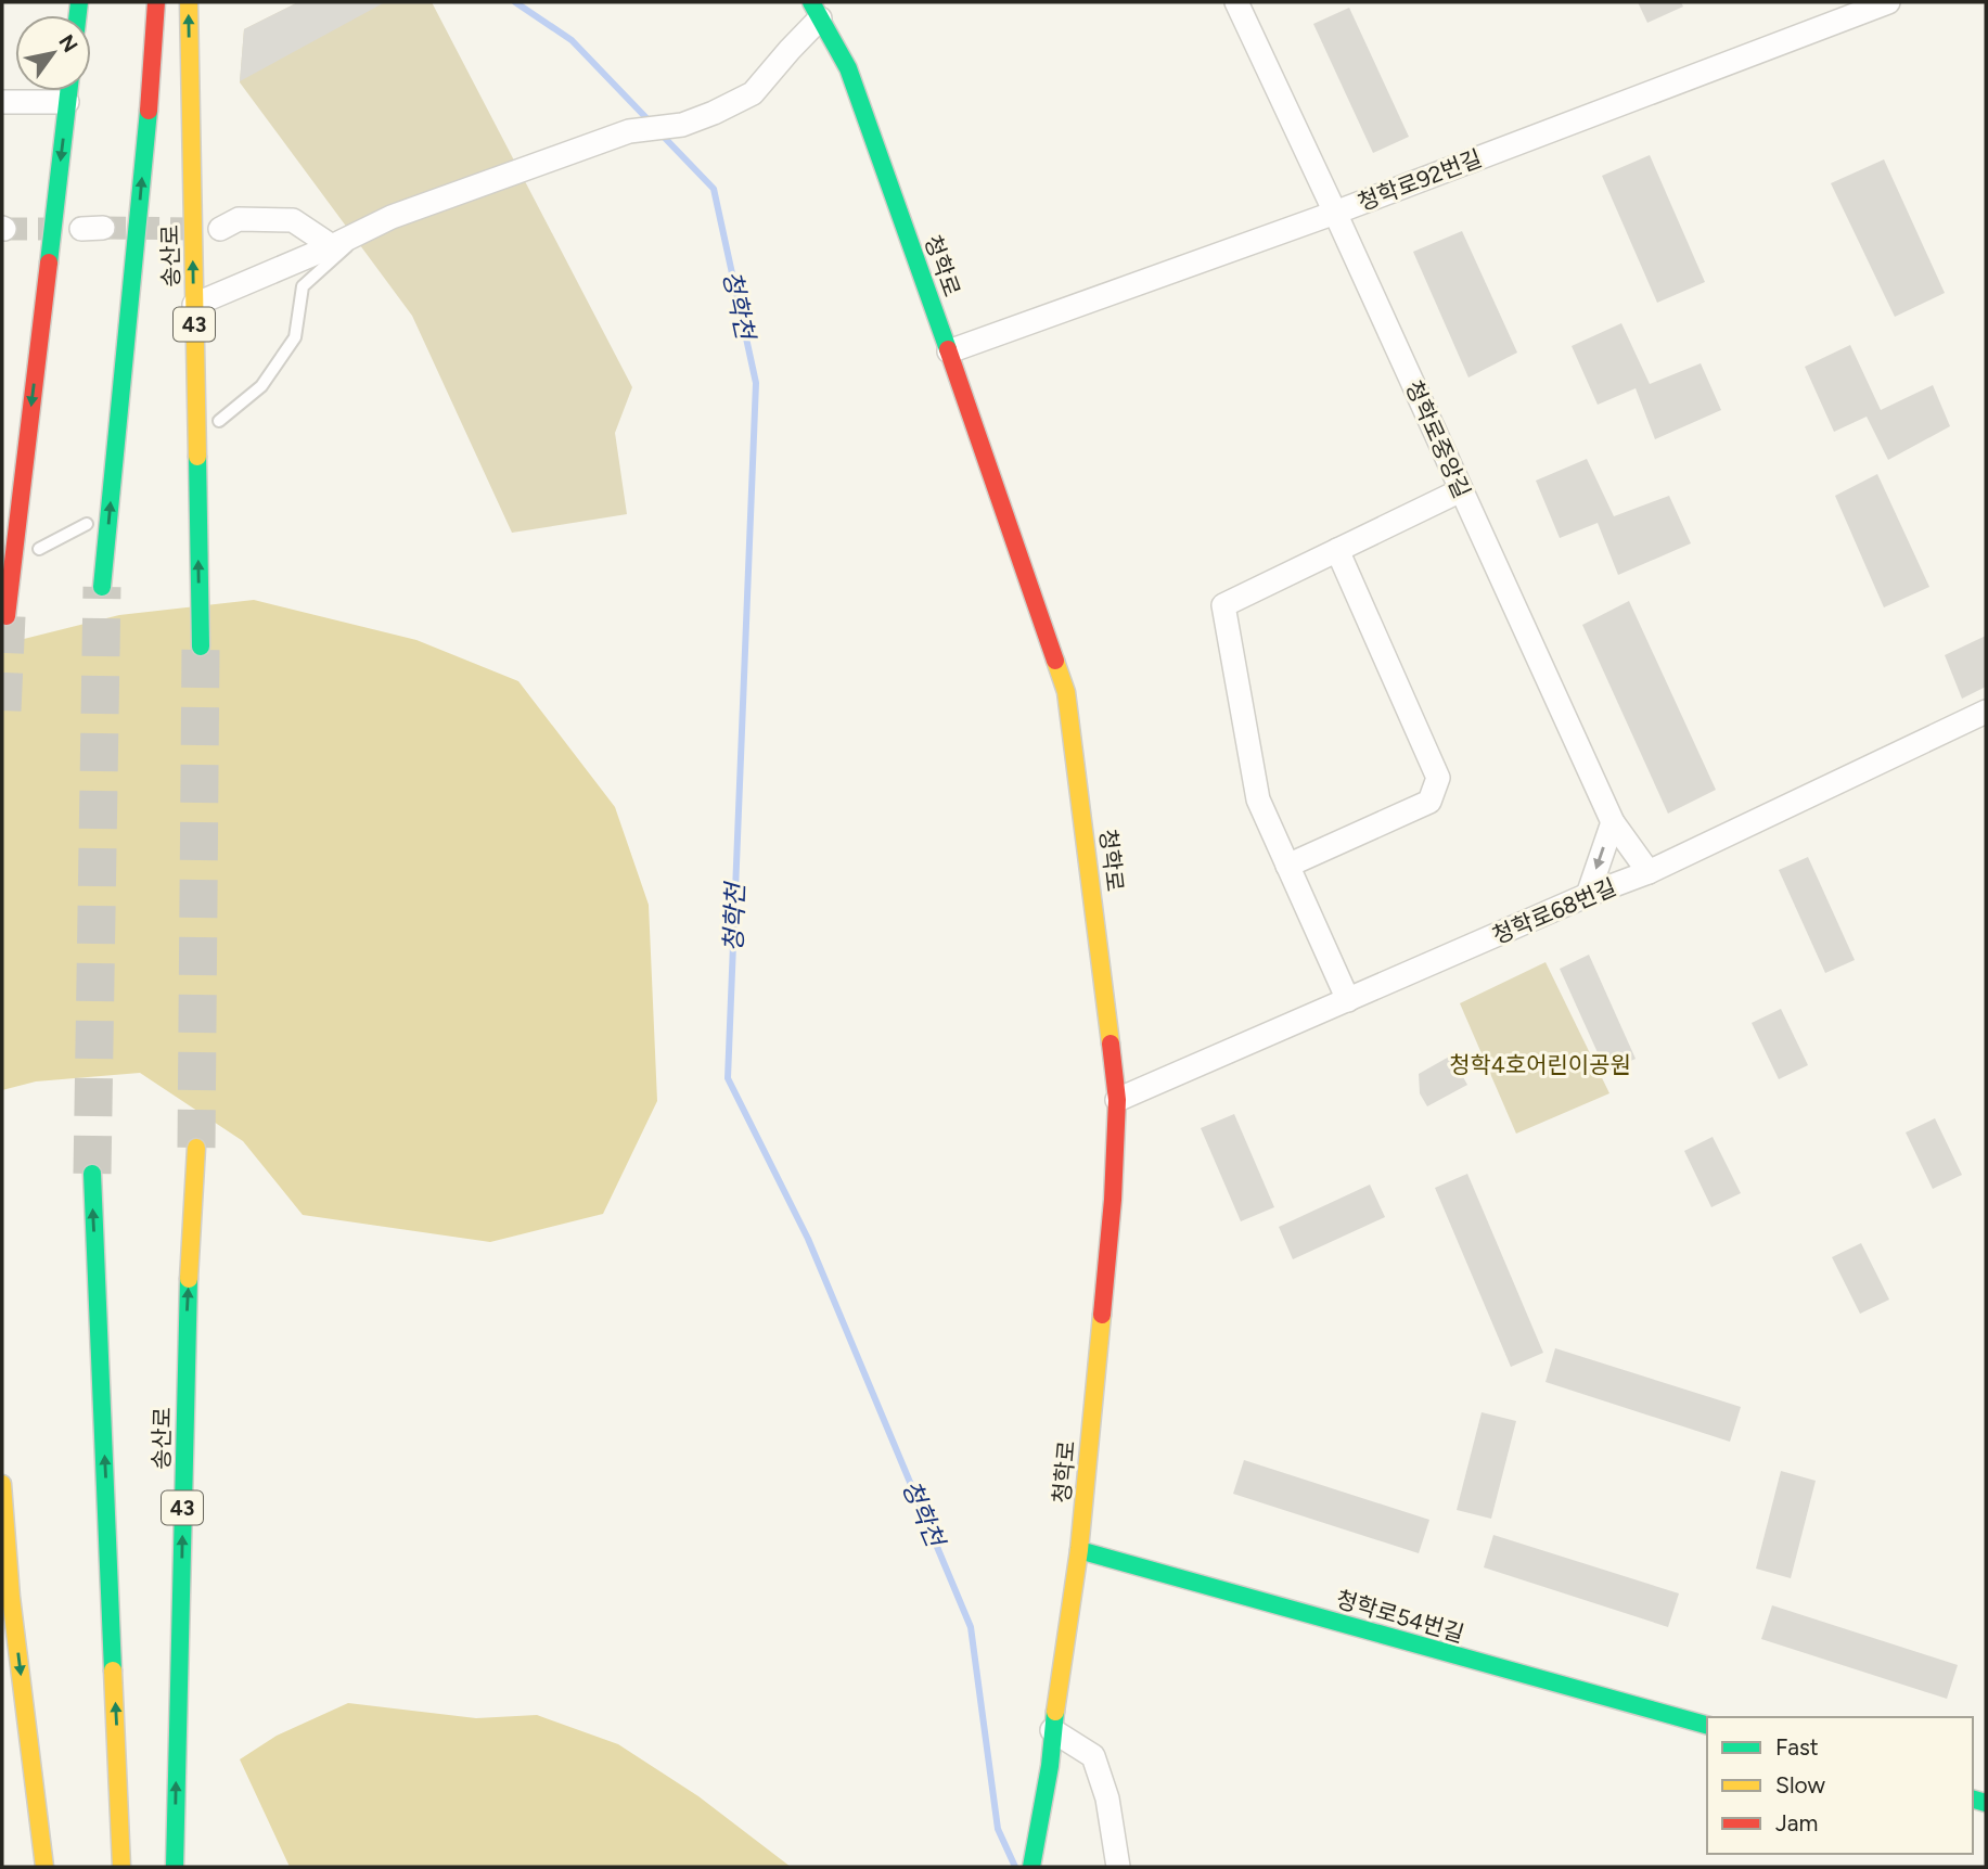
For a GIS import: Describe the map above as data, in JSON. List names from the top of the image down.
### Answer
{
  "streets": {
    "main road": [
      "송산로",
      "청학로",
      "43",
      "청학로54번길"
    ],
    "street": ["청학로92번길", "청학로중앙길", "청학로68번길"]
  },
  "crossings": [
    ["청학로92번길", "청학로"],
    ["청학로92번길", "청학로중앙길"],
    ["청학로", "청학로68번길"],
    ["청학로", "청학로54번길"],
    ["청학로중앙길", "청학로68번길"]
  ],
  "water": ["청학천"],
  "parks": ["청학4호어린이공원"],
  "legend": ["Fast", "Slow", "Jam"],
  "north": "top right"
}
